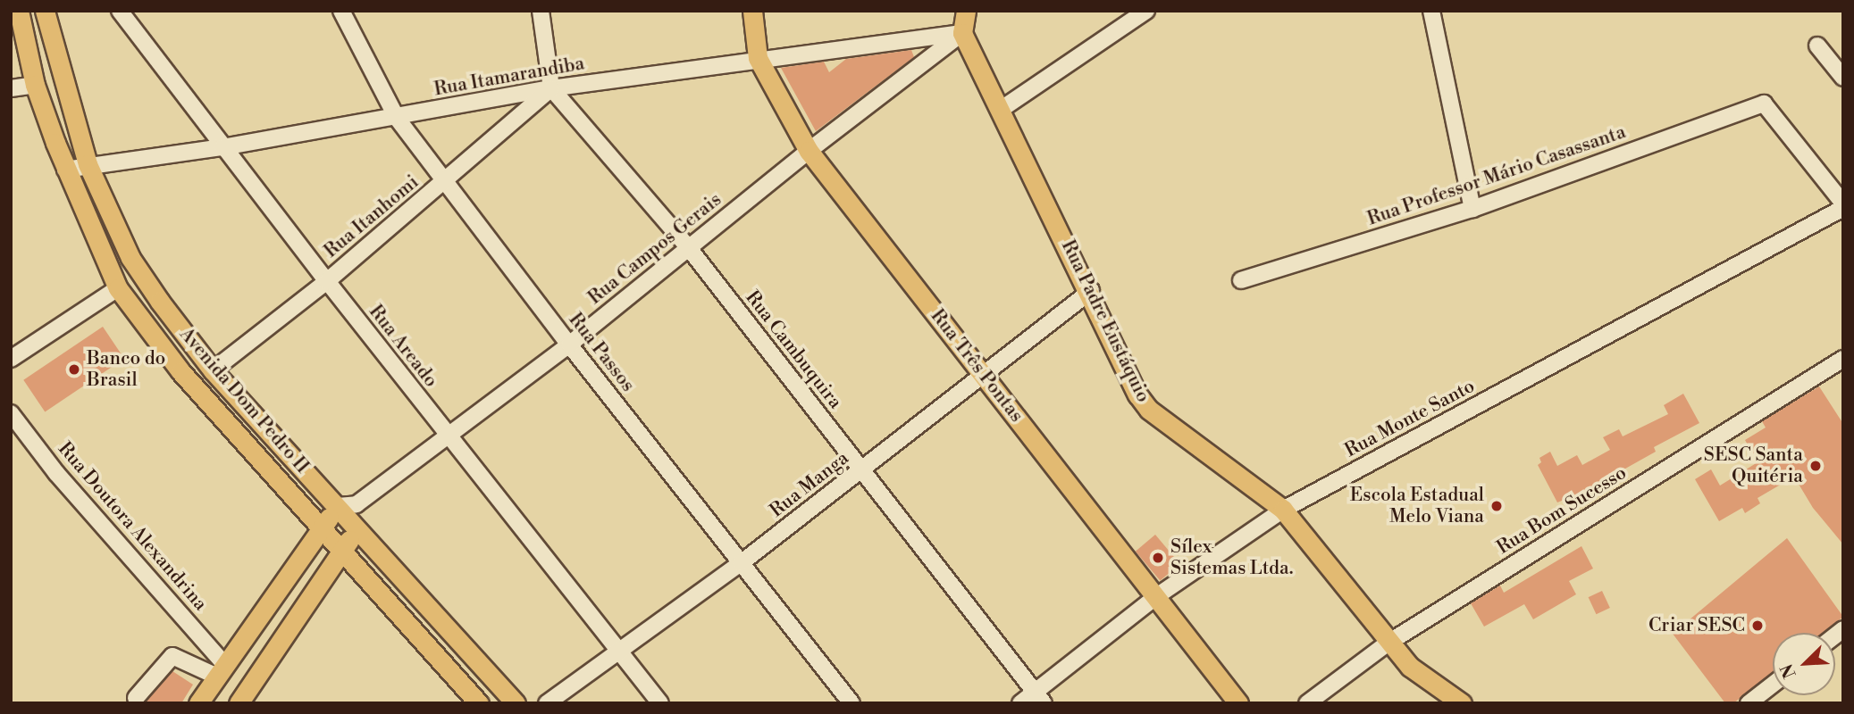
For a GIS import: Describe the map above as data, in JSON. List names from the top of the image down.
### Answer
{
  "streets": {
    "main road": ["Rua Padre Eustáquio", "Rua Três Pontas", "Avenida Dom Pedro II"],
    "street": [
      "Rua Itamarandiba",
      "Rua Professor Mário Casassanta",
      "Rua Itanhomi",
      "Rua Campos Gerais",
      "Rua Areado",
      "Rua Cambuquira",
      "Rua Passos",
      "Rua Monte Santo",
      "Rua Manga",
      "Rua Bom Sucesso",
      "Rua Doutora Alexandrina"
    ]
  },
  "crossings": [
    ["Rua Itamarandiba", "Rua Itanhomi"],
    ["Rua Itamarandiba", "Rua Campos Gerais"],
    ["Rua Itamarandiba", "Rua Padre Eustáquio"],
    ["Rua Itamarandiba", "Rua Areado"],
    ["Rua Itamarandiba", "Rua Cambuquira"],
    ["Rua Itamarandiba", "Rua Passos"],
    ["Rua Itamarandiba", "Rua Três Pontas"],
    ["Rua Itamarandiba", "Avenida Dom Pedro II"],
    ["Rua Itanhomi", "Rua Areado"],
    ["Rua Itanhomi", "Rua Cambuquira"],
    ["Rua Itanhomi", "Rua Passos"],
    ["Rua Itanhomi", "Avenida Dom Pedro II"],
    ["Rua Campos Gerais", "Rua Padre Eustáquio"],
    ["Rua Campos Gerais", "Rua Areado"],
    ["Rua Campos Gerais", "Rua Cambuquira"],
    ["Rua Campos Gerais", "Rua Passos"],
    ["Rua Campos Gerais", "Rua Três Pontas"],
    ["Rua Campos Gerais", "Avenida Dom Pedro II"],
    ["Rua Padre Eustáquio", "Rua Monte Santo"],
    ["Rua Padre Eustáquio", "Rua Manga"],
    ["Rua Padre Eustáquio", "Rua Bom Sucesso"],
    ["Rua Areado", "Rua Manga"],
    ["Rua Cambuquira", "Rua Monte Santo"],
    ["Rua Cambuquira", "Rua Manga"],
    ["Rua Passos", "Rua Manga"],
    ["Rua Três Pontas", "Rua Monte Santo"],
    ["Rua Três Pontas", "Rua Manga"]
  ],
  "places": [
    "Banco do Brasil",
    "SESC Santa Quitéria",
    "Escola Estadual Melo Viana",
    "Sílex Sistemas Ltda.",
    "Criar SESC"
  ],
  "north": "bottom left"
}
